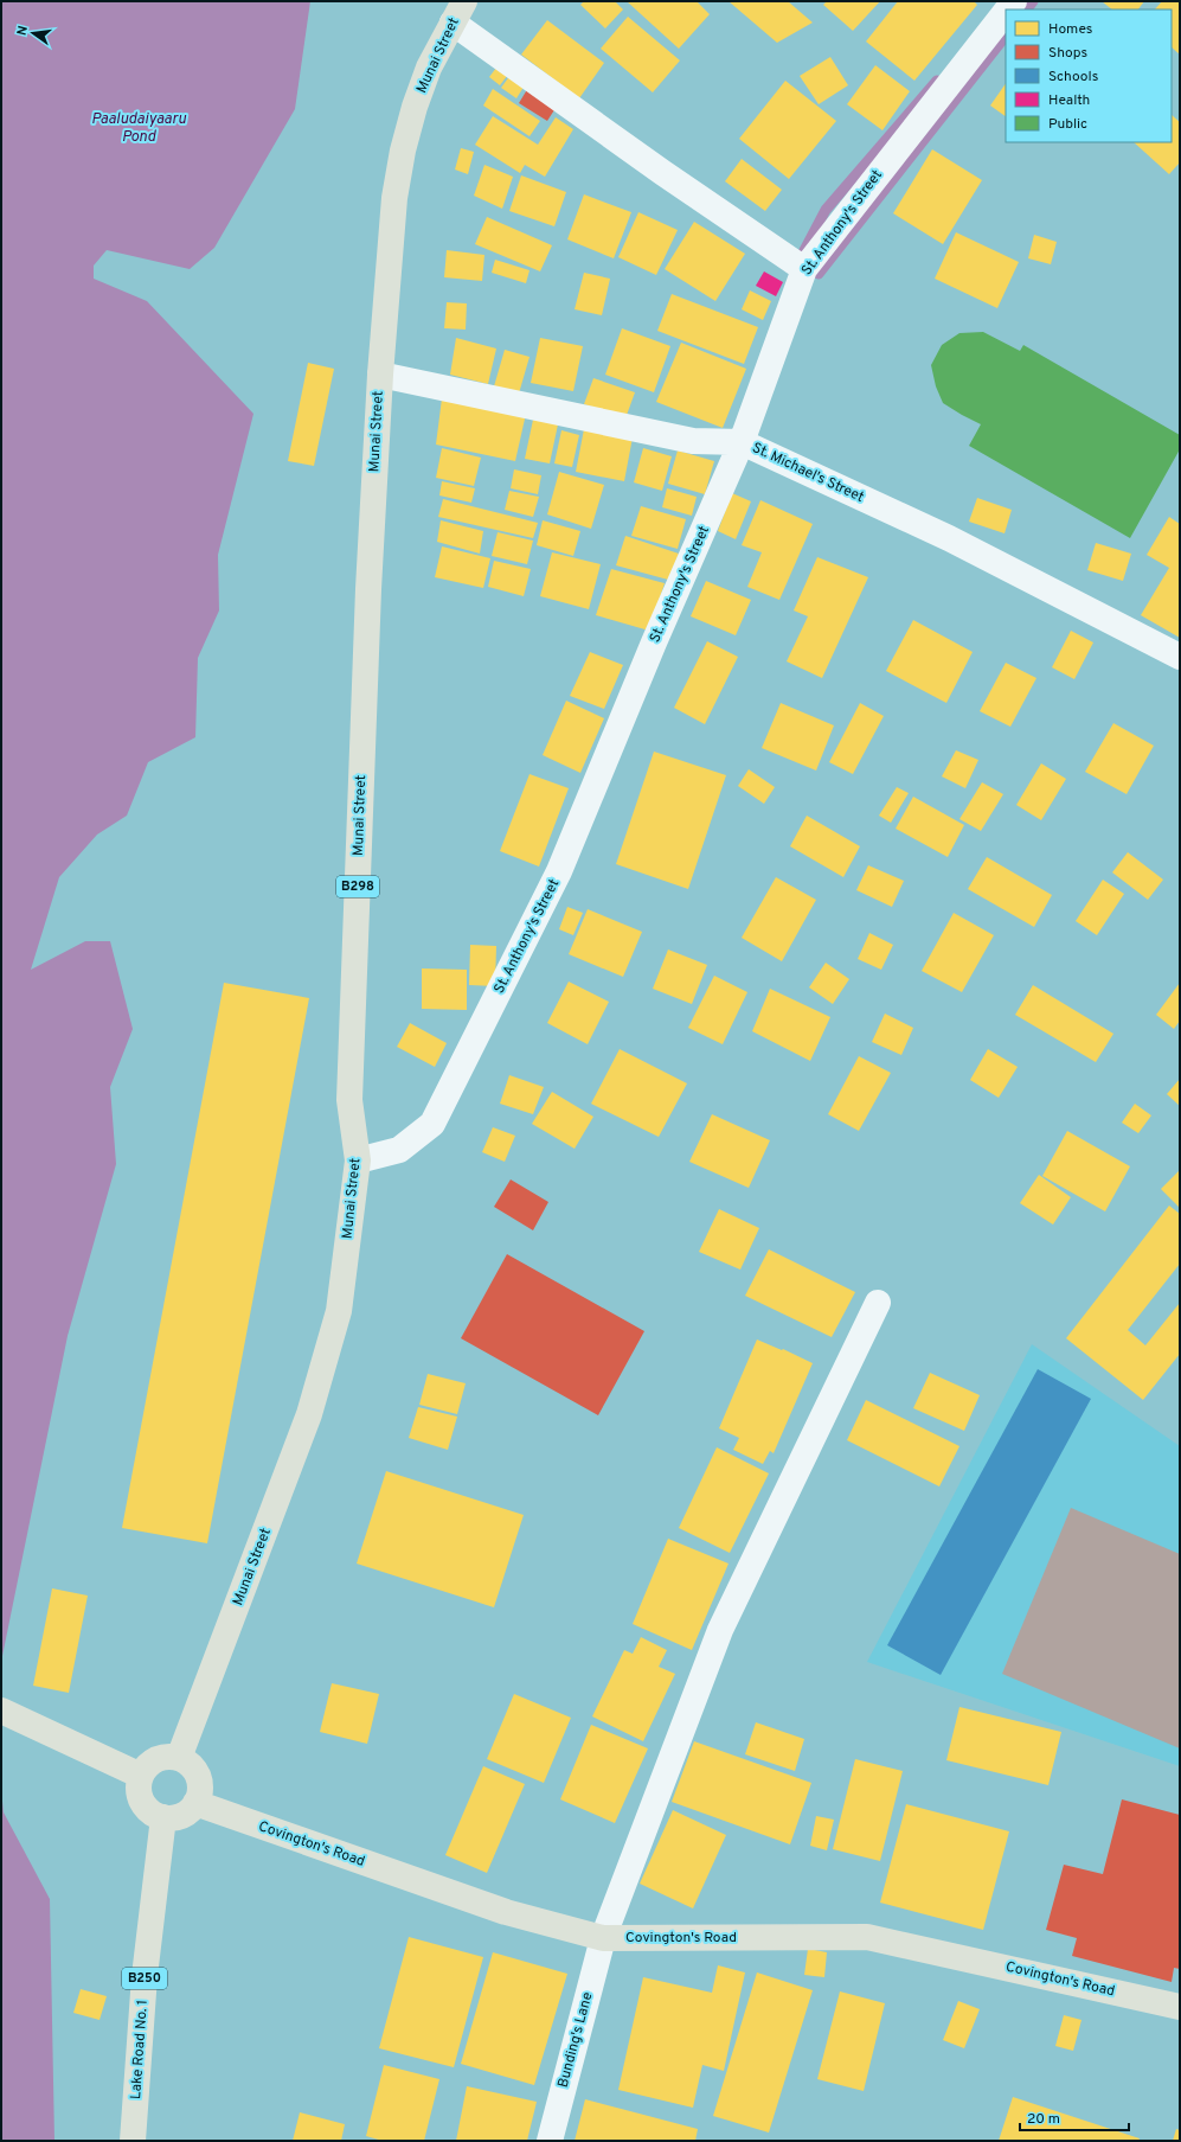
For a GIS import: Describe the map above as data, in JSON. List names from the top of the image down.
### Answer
{
  "streets": {
    "main road": [
      "Munai Street",
      "B298",
      "Covington's Road",
      "B250",
      "Lake Road No. 1"
    ],
    "street": ["St. Anthony's Street", "St. Michael's Street", "Bunding's Lane"]
  },
  "crossings": [
    ["Munai Street", "St. Anthony's Street"],
    ["Munai Street", "St. Michael's Street"],
    ["Munai Street", "Covington's Road"],
    ["Munai Street", "Lake Road No. 1"],
    ["St. Anthony's Street", "St. Michael's Street"],
    ["Covington's Road", "Bunding's Lane"],
    ["Covington's Road", "Lake Road No. 1"]
  ],
  "water": ["Paaludaiyaaru Pond"],
  "legend": [
    "Homes",
    "Shops",
    "Schools",
    "Health",
    "Public"
  ],
  "scale_bar": "20 m",
  "north": "left"
}
